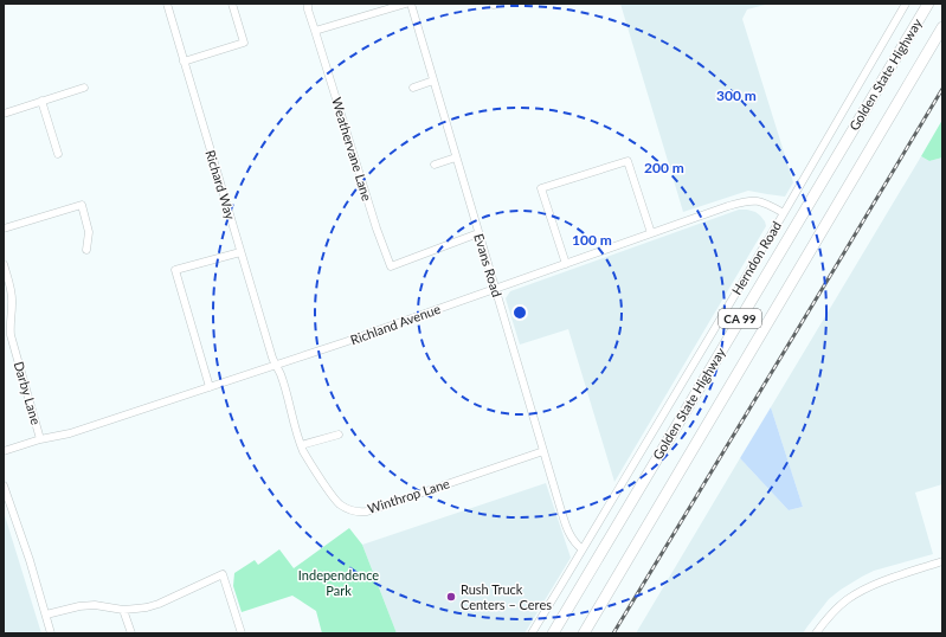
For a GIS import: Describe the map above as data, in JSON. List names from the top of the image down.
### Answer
{
  "streets": {
    "highway": ["Golden State Highway", "CA 99"],
    "street": [
      "Weathervane Lane",
      "Richard Way",
      "Herndon Road",
      "Evans Road",
      "Richland Avenue",
      "Darby Lane",
      "Winthrop Lane"
    ]
  },
  "crossings": [
    ["Weathervane Lane", "Evans Road"],
    ["Richard Way", "Richland Avenue"],
    ["Richard Way", "Winthrop Lane"],
    ["Herndon Road", "Evans Road"],
    ["Herndon Road", "Richland Avenue"],
    ["Evans Road", "Richland Avenue"],
    ["Evans Road", "Winthrop Lane"],
    ["Richland Avenue", "Darby Lane"],
    ["Richland Avenue", "Winthrop Lane"]
  ],
  "parks": ["Independence Park"],
  "places": ["Rush Truck Centers – Ceres"],
  "rings": ["300 m", "200 m", "100 m"]
}
